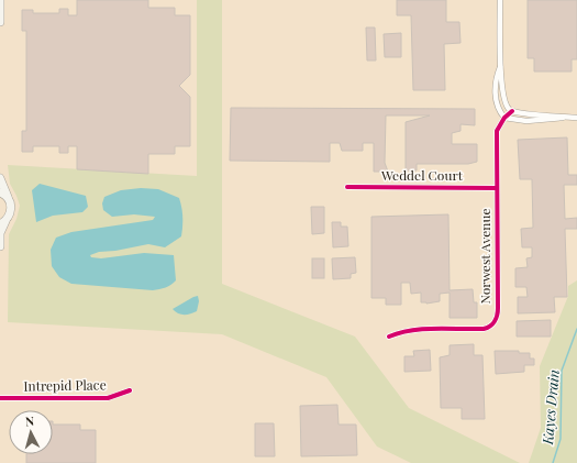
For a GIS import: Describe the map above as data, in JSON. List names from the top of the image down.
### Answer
{
  "streets": {
    "street": ["Weddel Court", "Norwest Avenue", "Intrepid Place"]
  },
  "crossings": [
    ["Weddel Court", "Norwest Avenue"]
  ],
  "water": ["Kayes Drain"],
  "north": "top"
}
